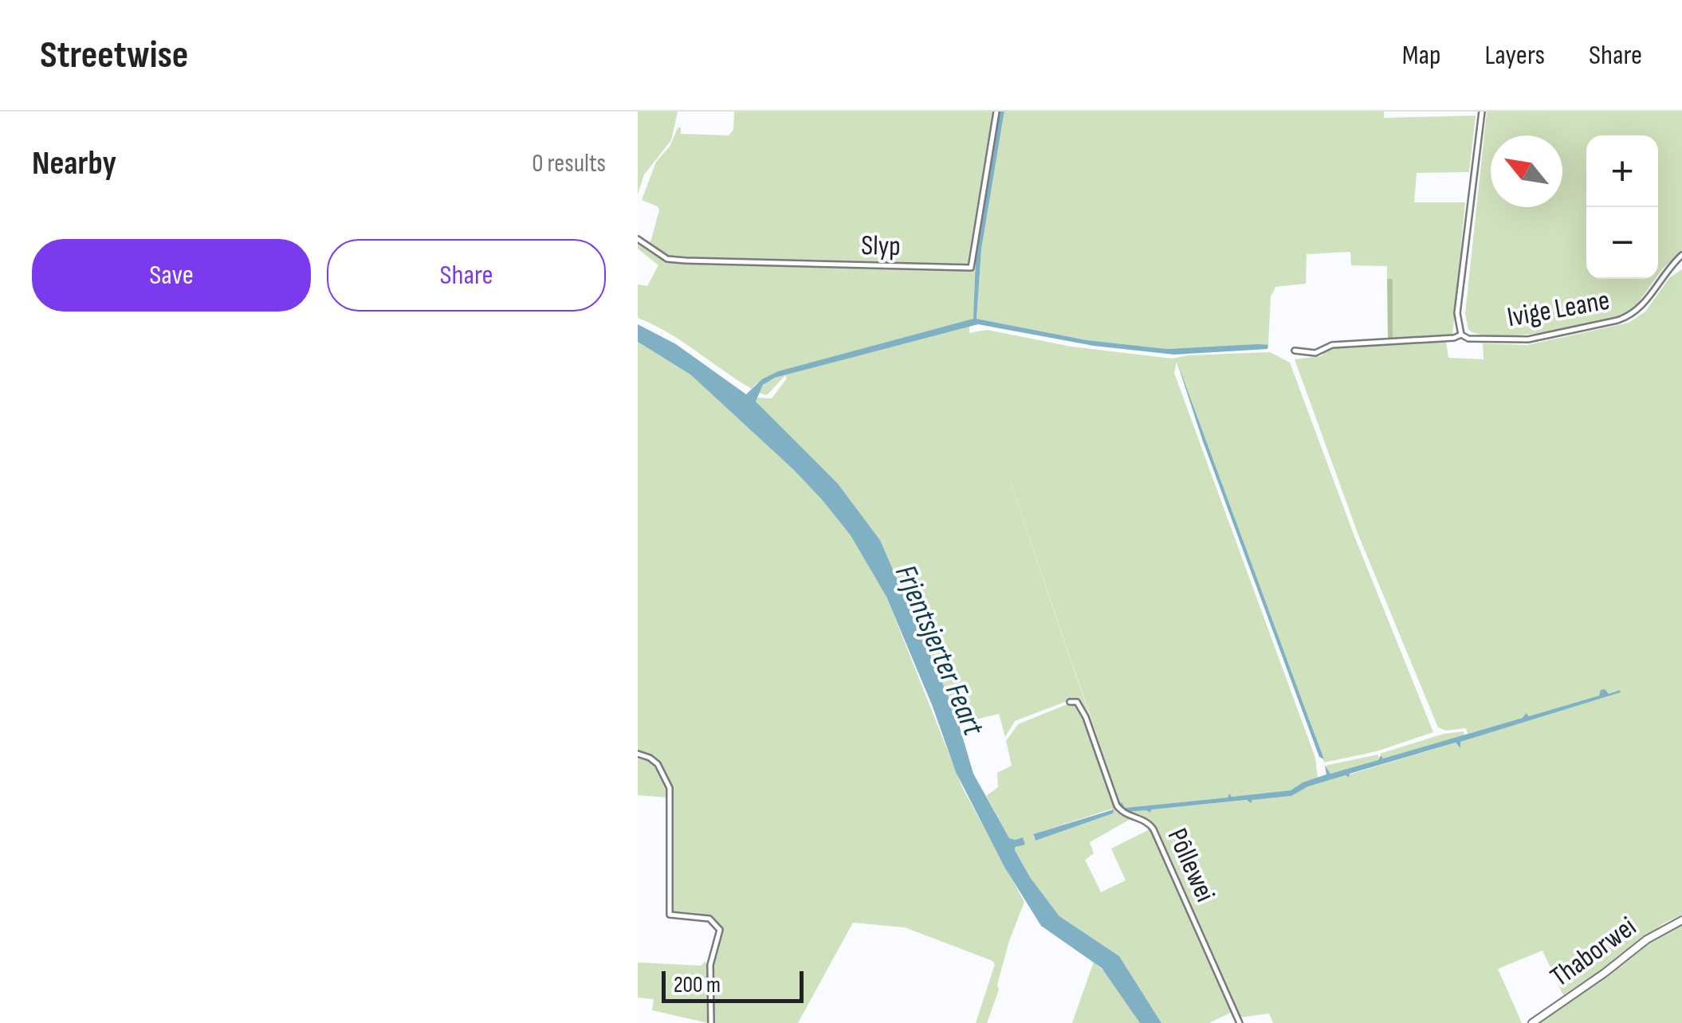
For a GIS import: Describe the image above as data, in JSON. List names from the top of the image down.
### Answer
{
  "streets": {
    "street": [
      "Slyp",
      "Ivige Leane",
      "Pôllewei",
      "Thaborwei"
    ]
  },
  "water": ["Frjentsjerter Feart"],
  "scale_bar": "200 m",
  "north": "top left",
  "page": {
    "header": "Streetwise",
    "nav": ["Map", "Layers", "Share"],
    "heading": ["Nearby", "0 results"],
    "map_buttons": ["+", "−"],
    "buttons": ["Save", "Share"],
    "scale": "200 m"
  }
}
